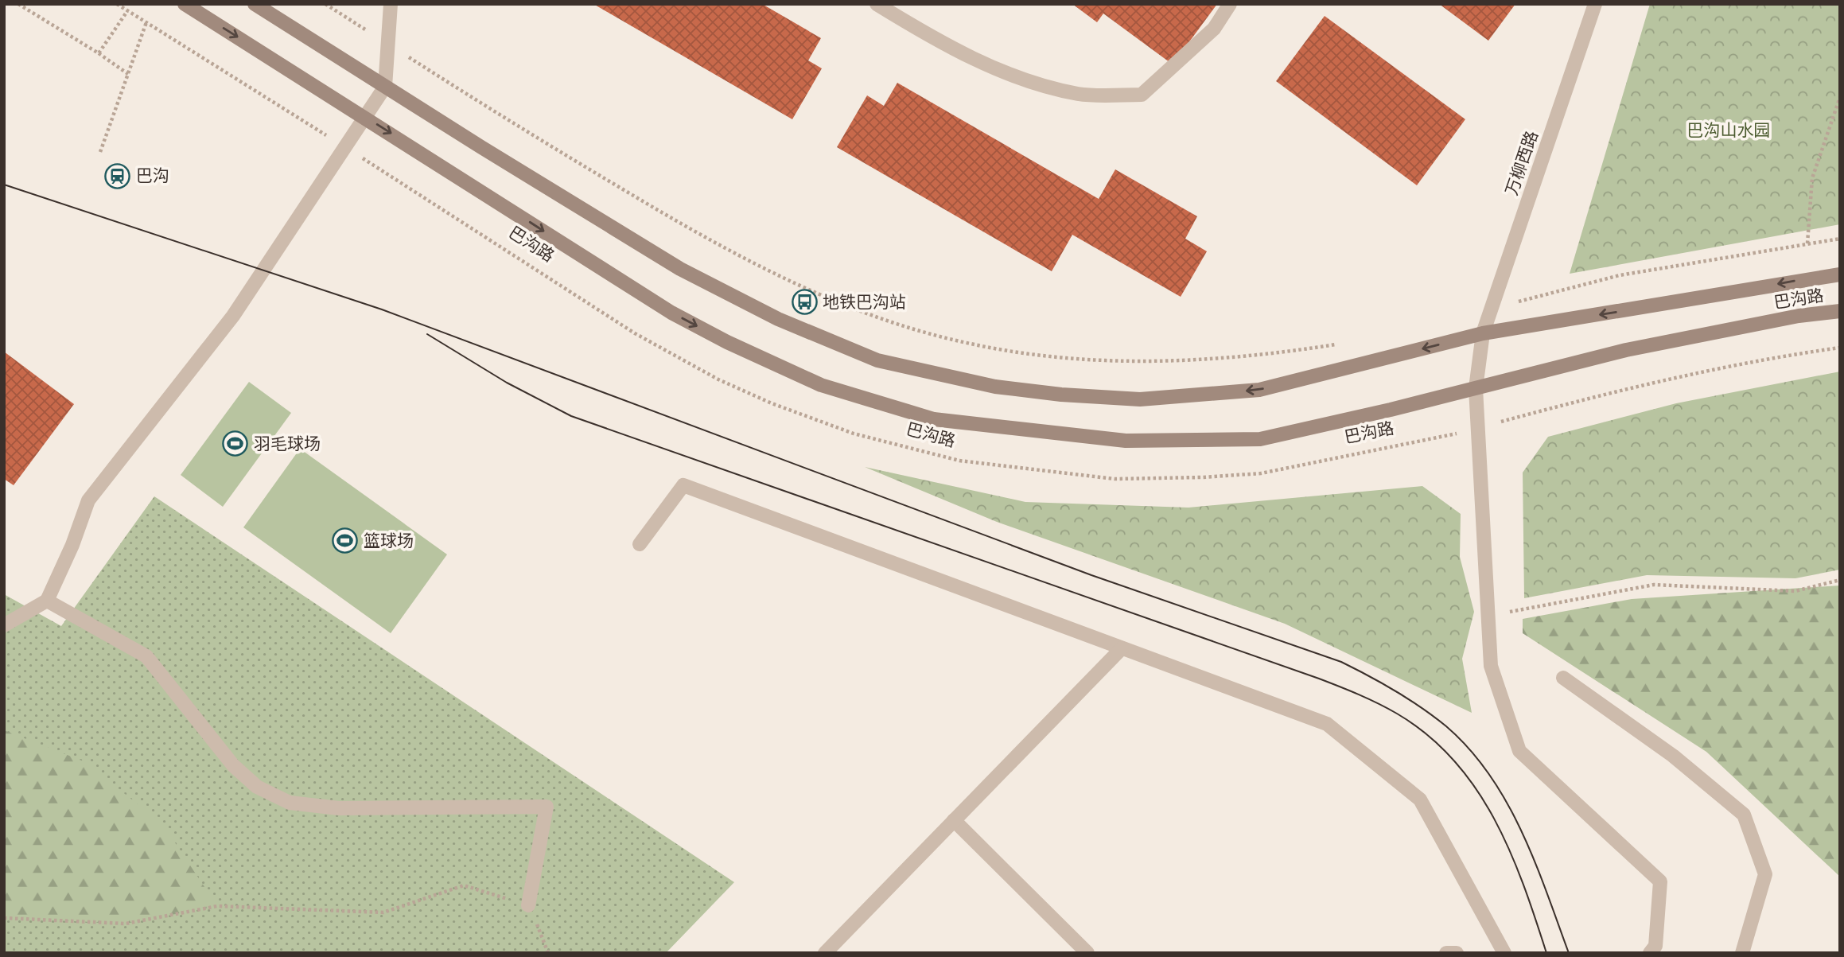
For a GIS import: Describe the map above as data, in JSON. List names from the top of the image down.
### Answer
{
  "streets": {
    "main road": ["巴沟路"],
    "street": ["万柳西路"]
  },
  "crossings": [
    ["万柳西路", "巴沟路"]
  ],
  "parks": ["巴沟山水园"],
  "places": {
    "station": ["巴沟"],
    "bus stop": ["地铁巴沟站"],
    "sports": ["羽毛球场", "篮球场"]
  }
}
